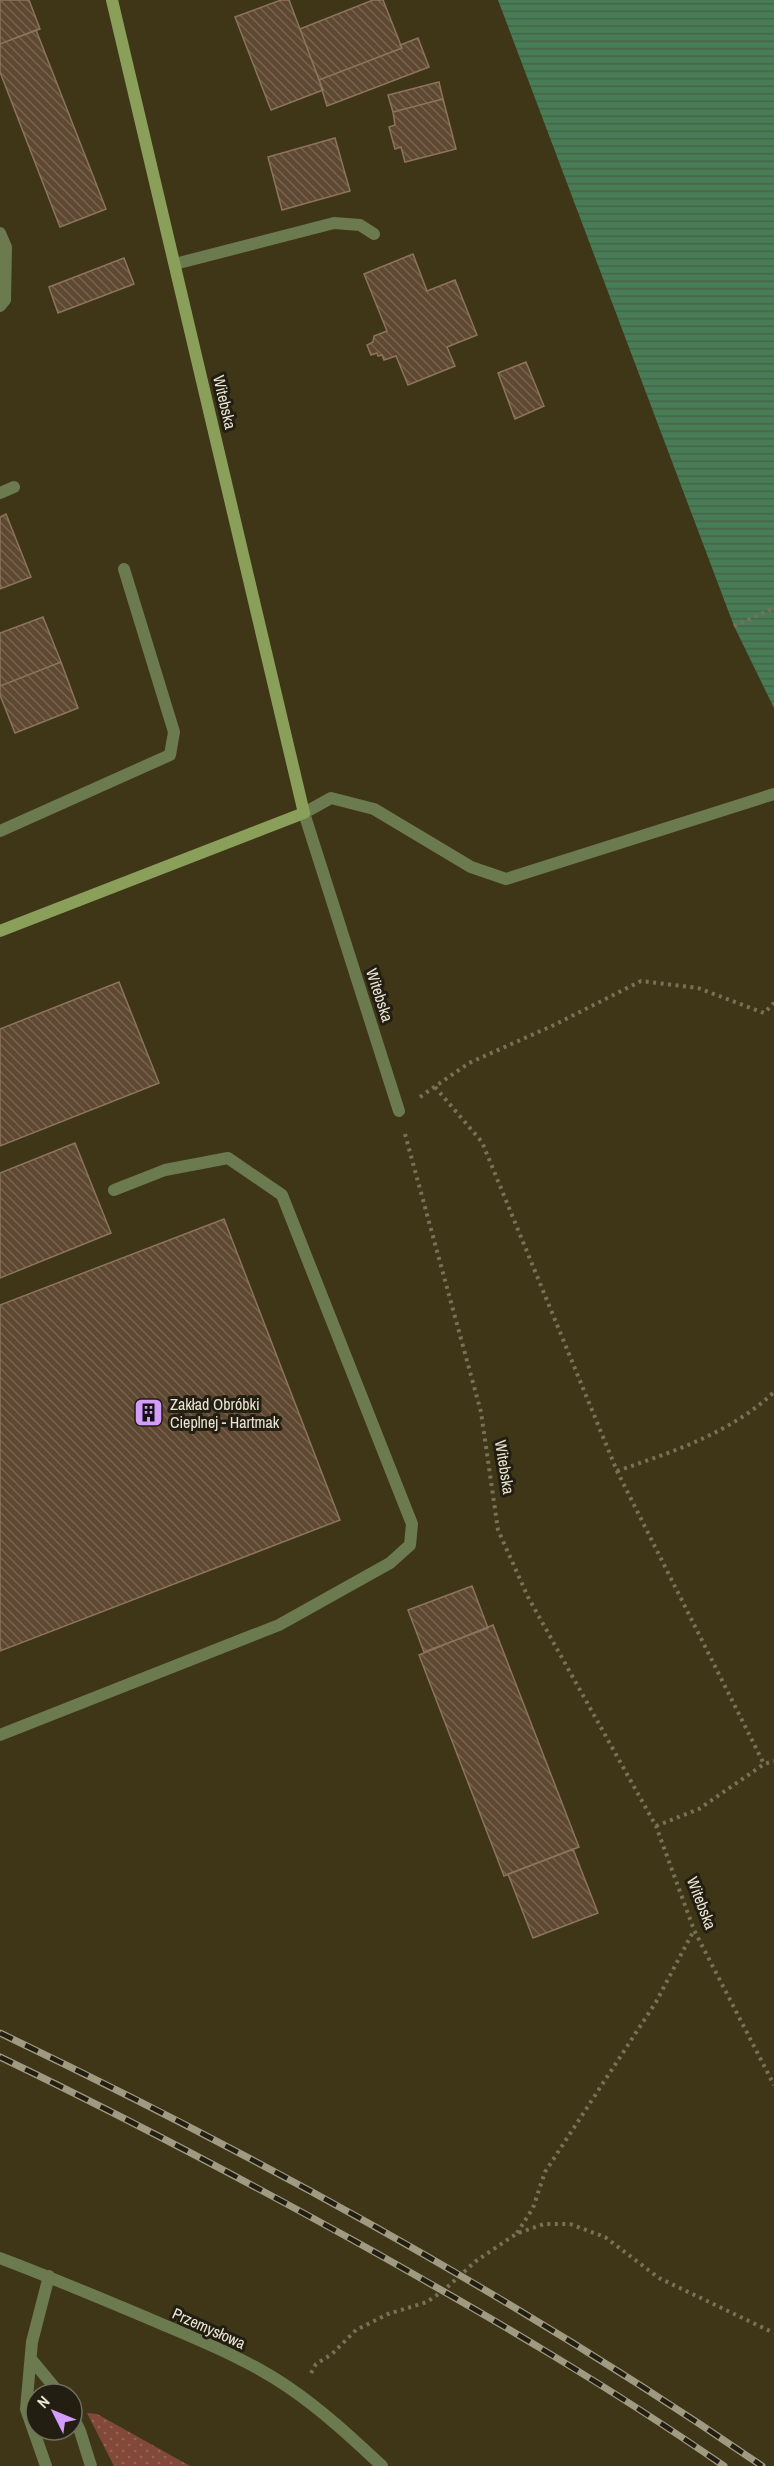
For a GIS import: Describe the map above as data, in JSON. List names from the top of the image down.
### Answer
{
  "streets": {
    "street": ["Witebska", "Przemysłowa"]
  },
  "places": {
    "building": ["Zakład Obróbki Cieplnej - Hartmak"]
  },
  "north": "top left"
}
